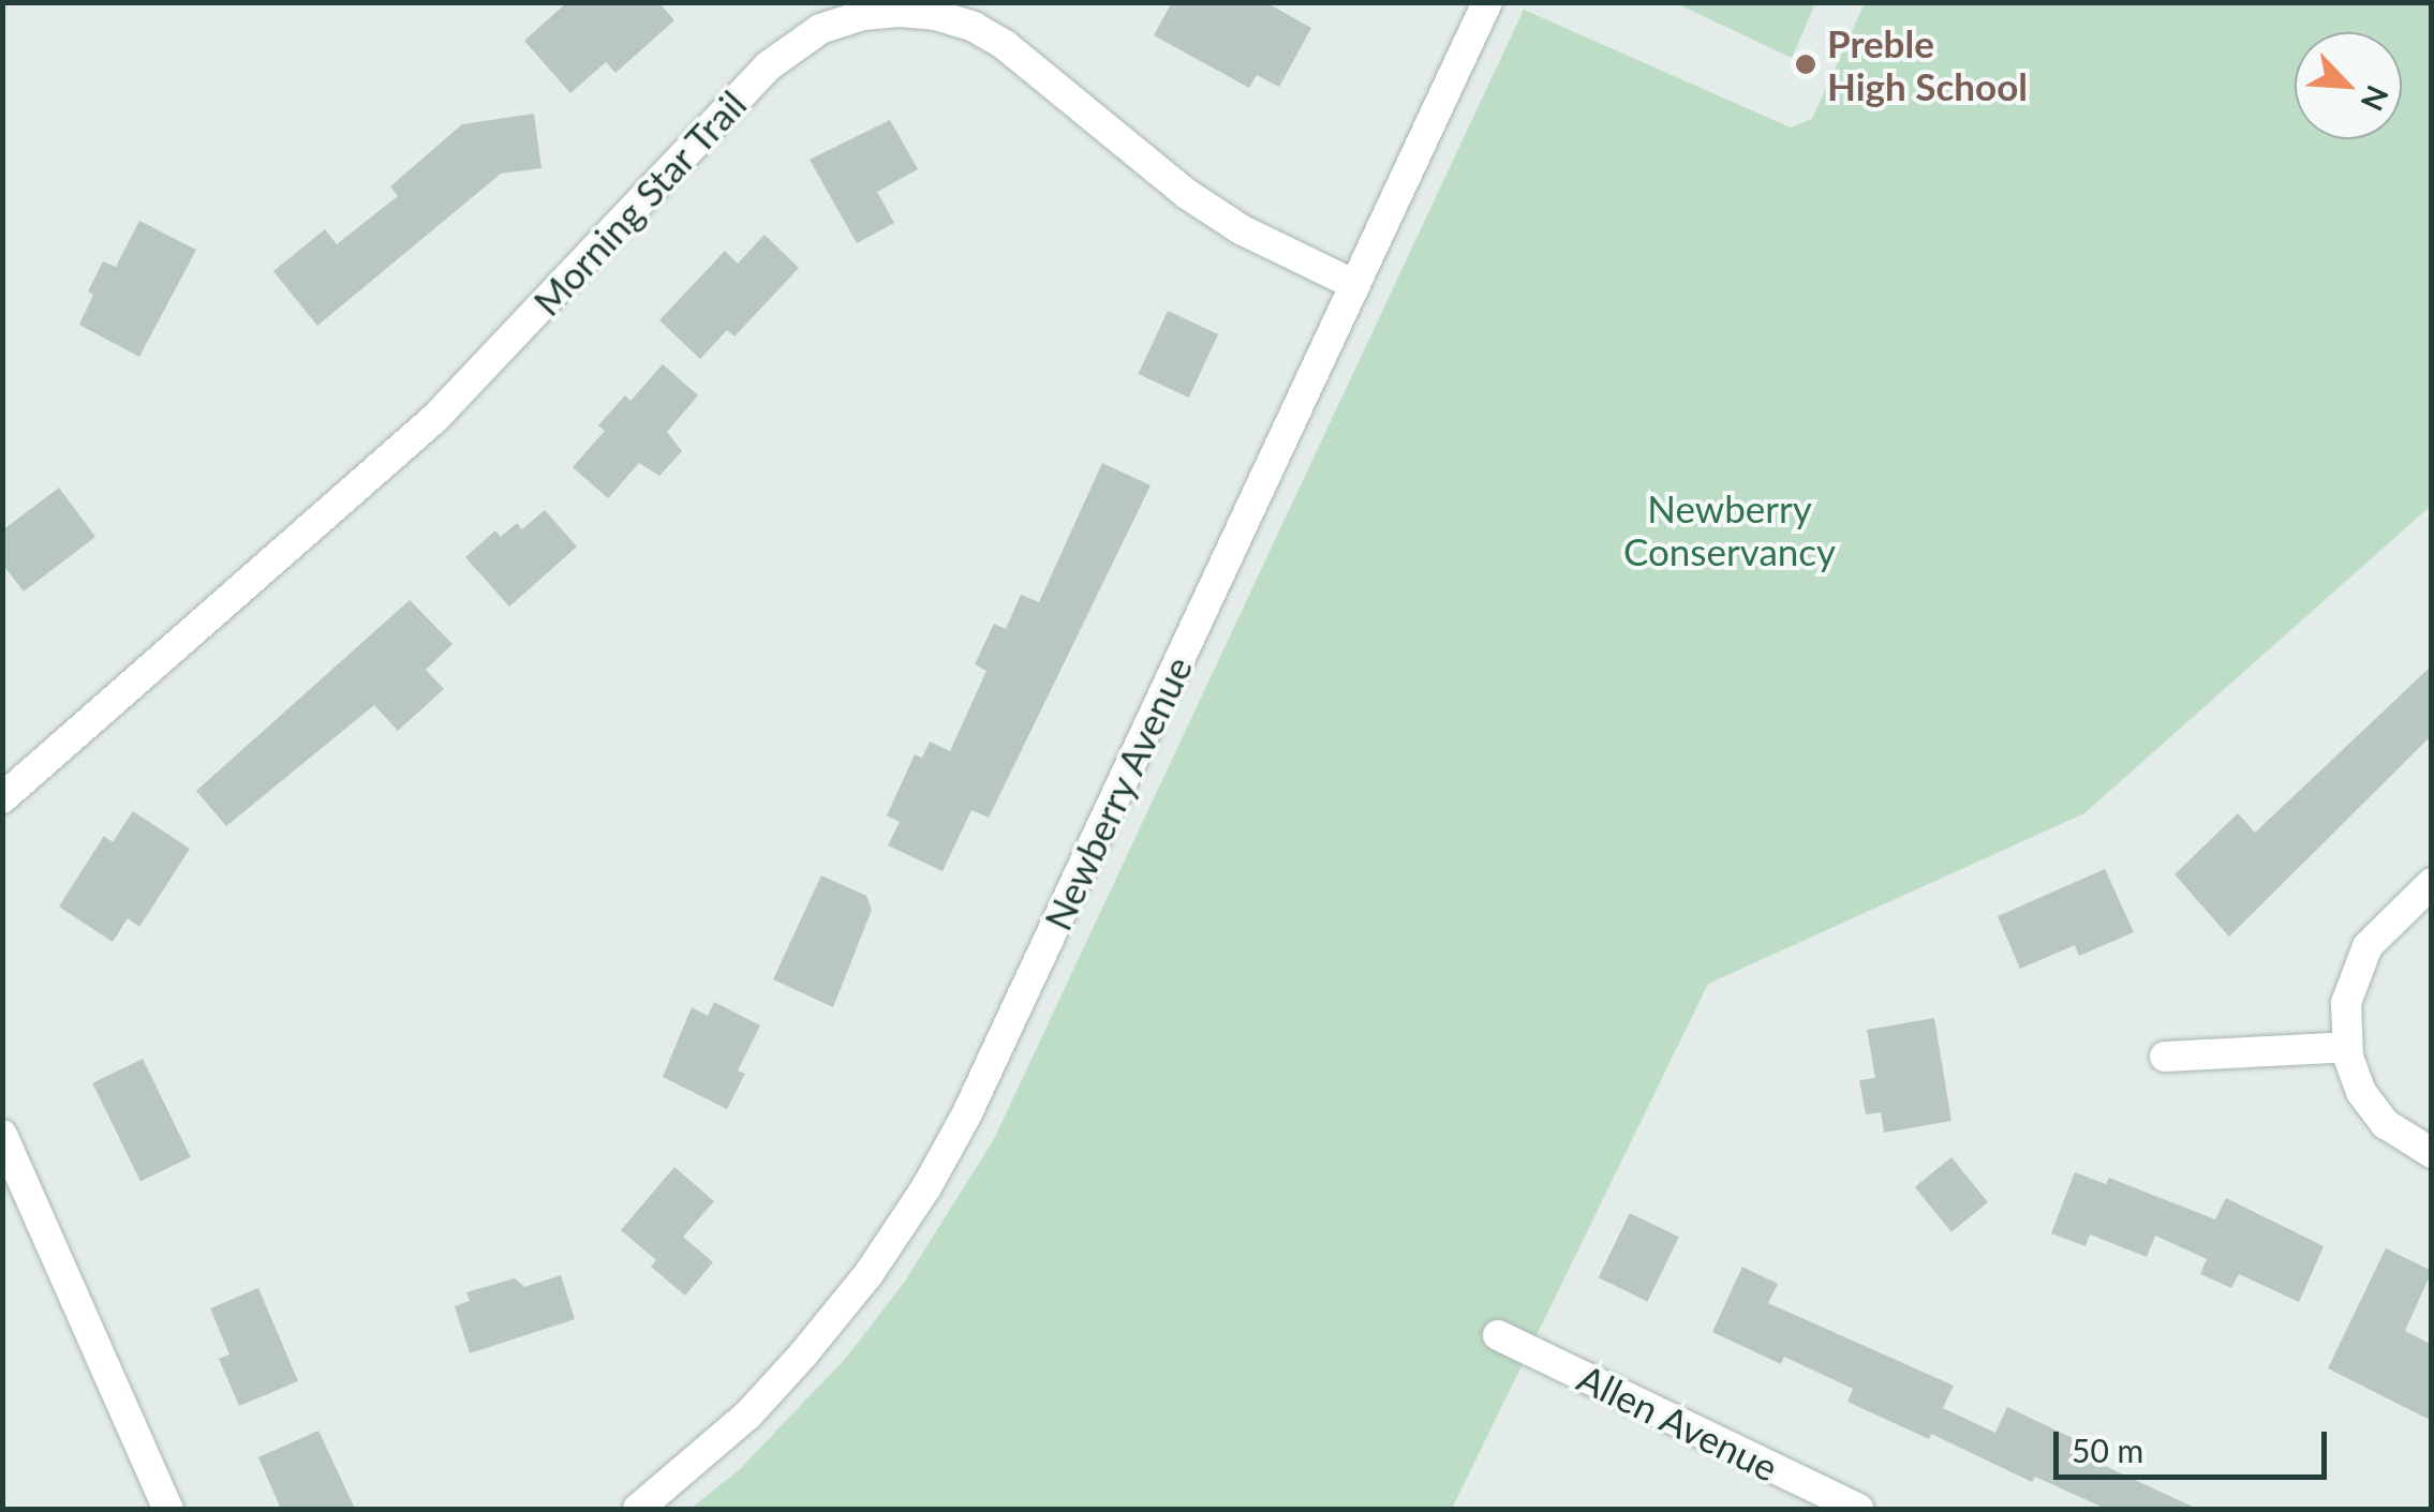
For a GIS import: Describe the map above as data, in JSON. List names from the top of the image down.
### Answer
{
  "streets": {
    "street": ["Morning Star Trail", "Newberry Avenue", "Allen Avenue"]
  },
  "crossings": [
    ["Morning Star Trail", "Newberry Avenue"]
  ],
  "parks": ["Newberry Conservancy"],
  "places": ["Preble High School"],
  "scale_bar": "50 m",
  "north": "bottom right"
}
